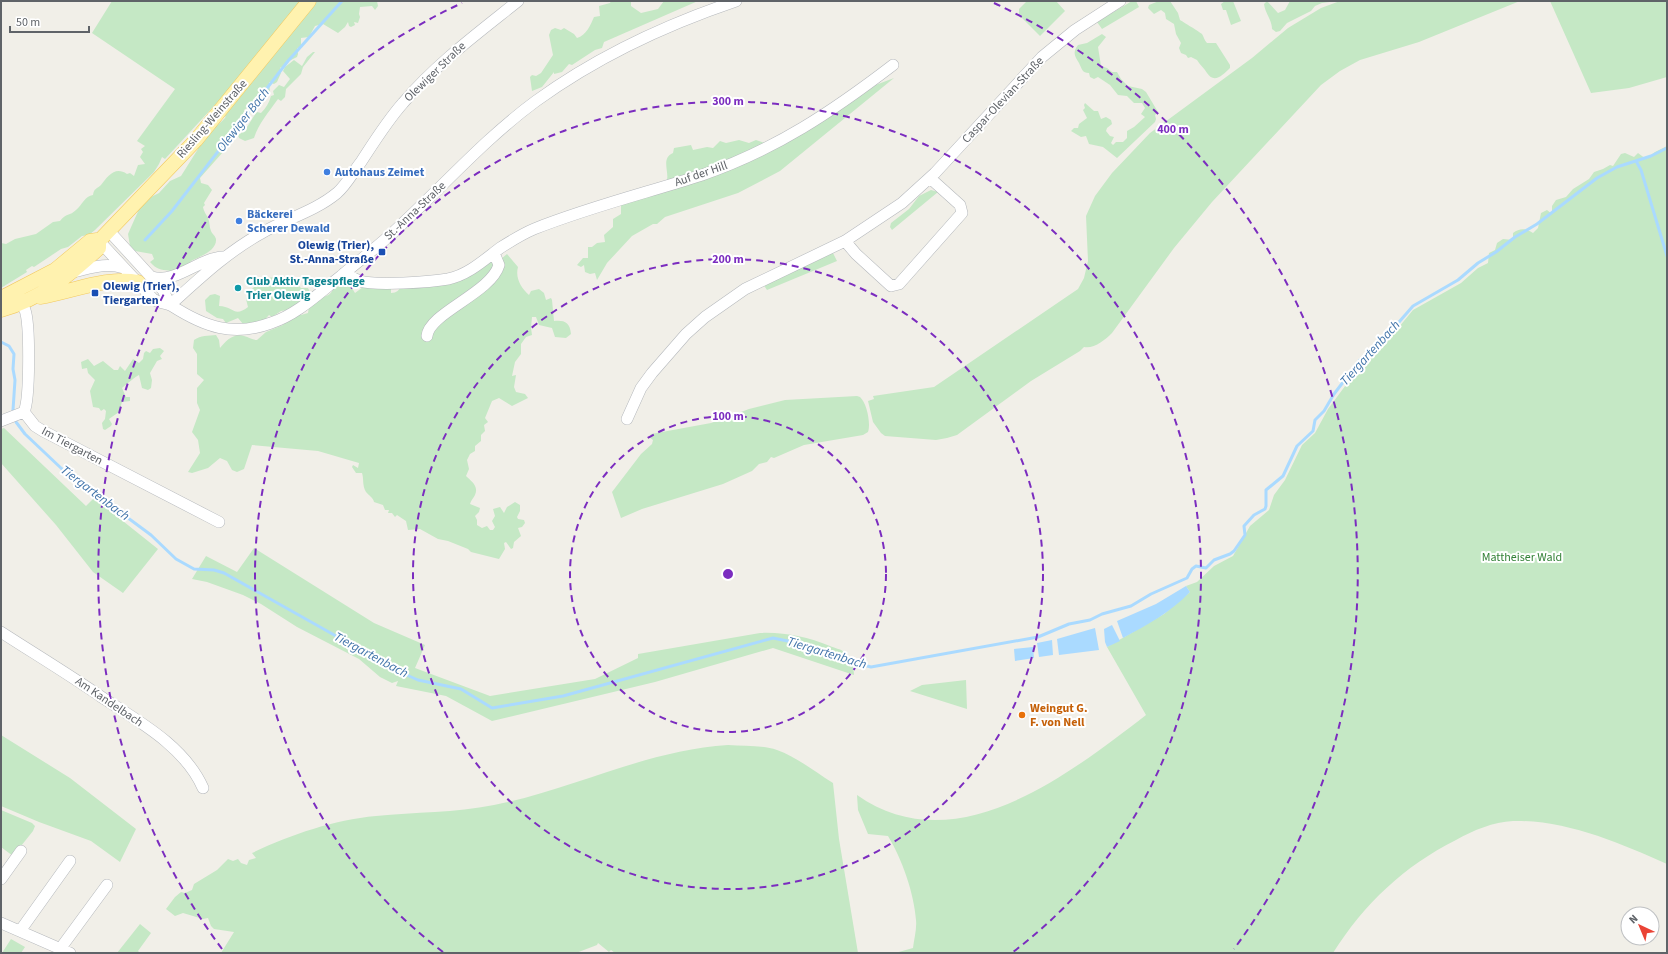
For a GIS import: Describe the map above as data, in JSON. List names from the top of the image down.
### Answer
{
  "streets": {
    "main road": ["Riesling-Weinstraße"],
    "street": [
      "Olewiger Straße",
      "Caspar-Olevian-Straße",
      "Auf der Hill",
      "St.-Anna-Straße",
      "Im Tiergarten",
      "Am Kandelbach"
    ]
  },
  "crossings": [
    ["Olewiger Straße", "St.-Anna-Straße"],
    ["Auf der Hill", "St.-Anna-Straße"]
  ],
  "water": ["Olewiger Bach", "Tiergartenbach"],
  "parks": ["Mattheiser Wald"],
  "places": {
    "other": [
      "Autohaus Zeimet",
      "Bäckerei Scherer Dewald",
      "Club Aktiv Tagespflege Trier Olewig",
      "Weingut G. F. von Nell"
    ],
    "transit": ["Olewig (Trier), St.-Anna-Straße", "Olewig (Trier), Tiergarten"]
  },
  "scale_bar": "50 m",
  "north": "top left",
  "rings": [
    "300 m",
    "400 m",
    "200 m",
    "100 m"
  ]
}
